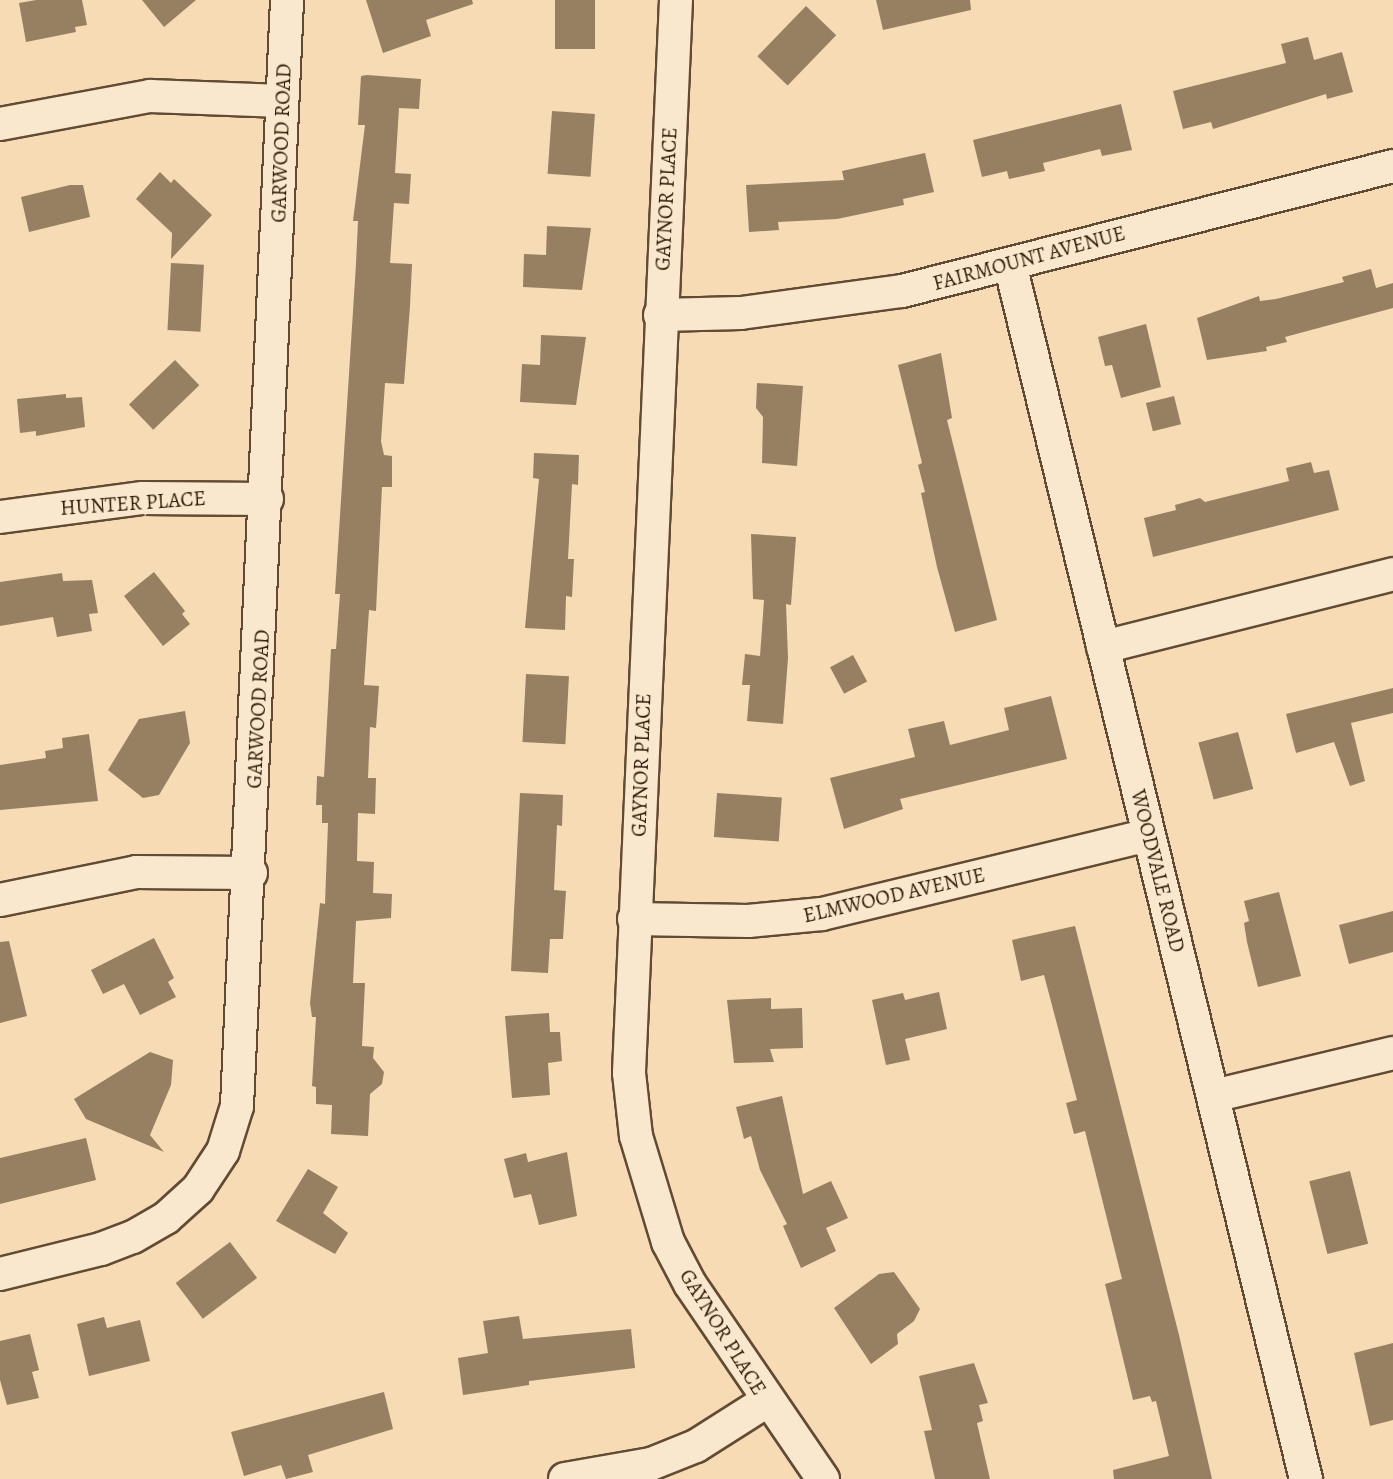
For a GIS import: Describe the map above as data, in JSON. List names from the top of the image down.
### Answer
{
  "streets": {
    "street": [
      "GARWOOD ROAD",
      "GAYNOR PLACE",
      "FAIRMOUNT AVENUE",
      "HUNTER PLACE",
      "WOODVALE ROAD",
      "ELMWOOD AVENUE"
    ]
  },
  "crossings": [
    ["GARWOOD ROAD", "HUNTER PLACE"],
    ["GAYNOR PLACE", "FAIRMOUNT AVENUE"],
    ["GAYNOR PLACE", "ELMWOOD AVENUE"],
    ["FAIRMOUNT AVENUE", "WOODVALE ROAD"],
    ["WOODVALE ROAD", "ELMWOOD AVENUE"]
  ]
}
